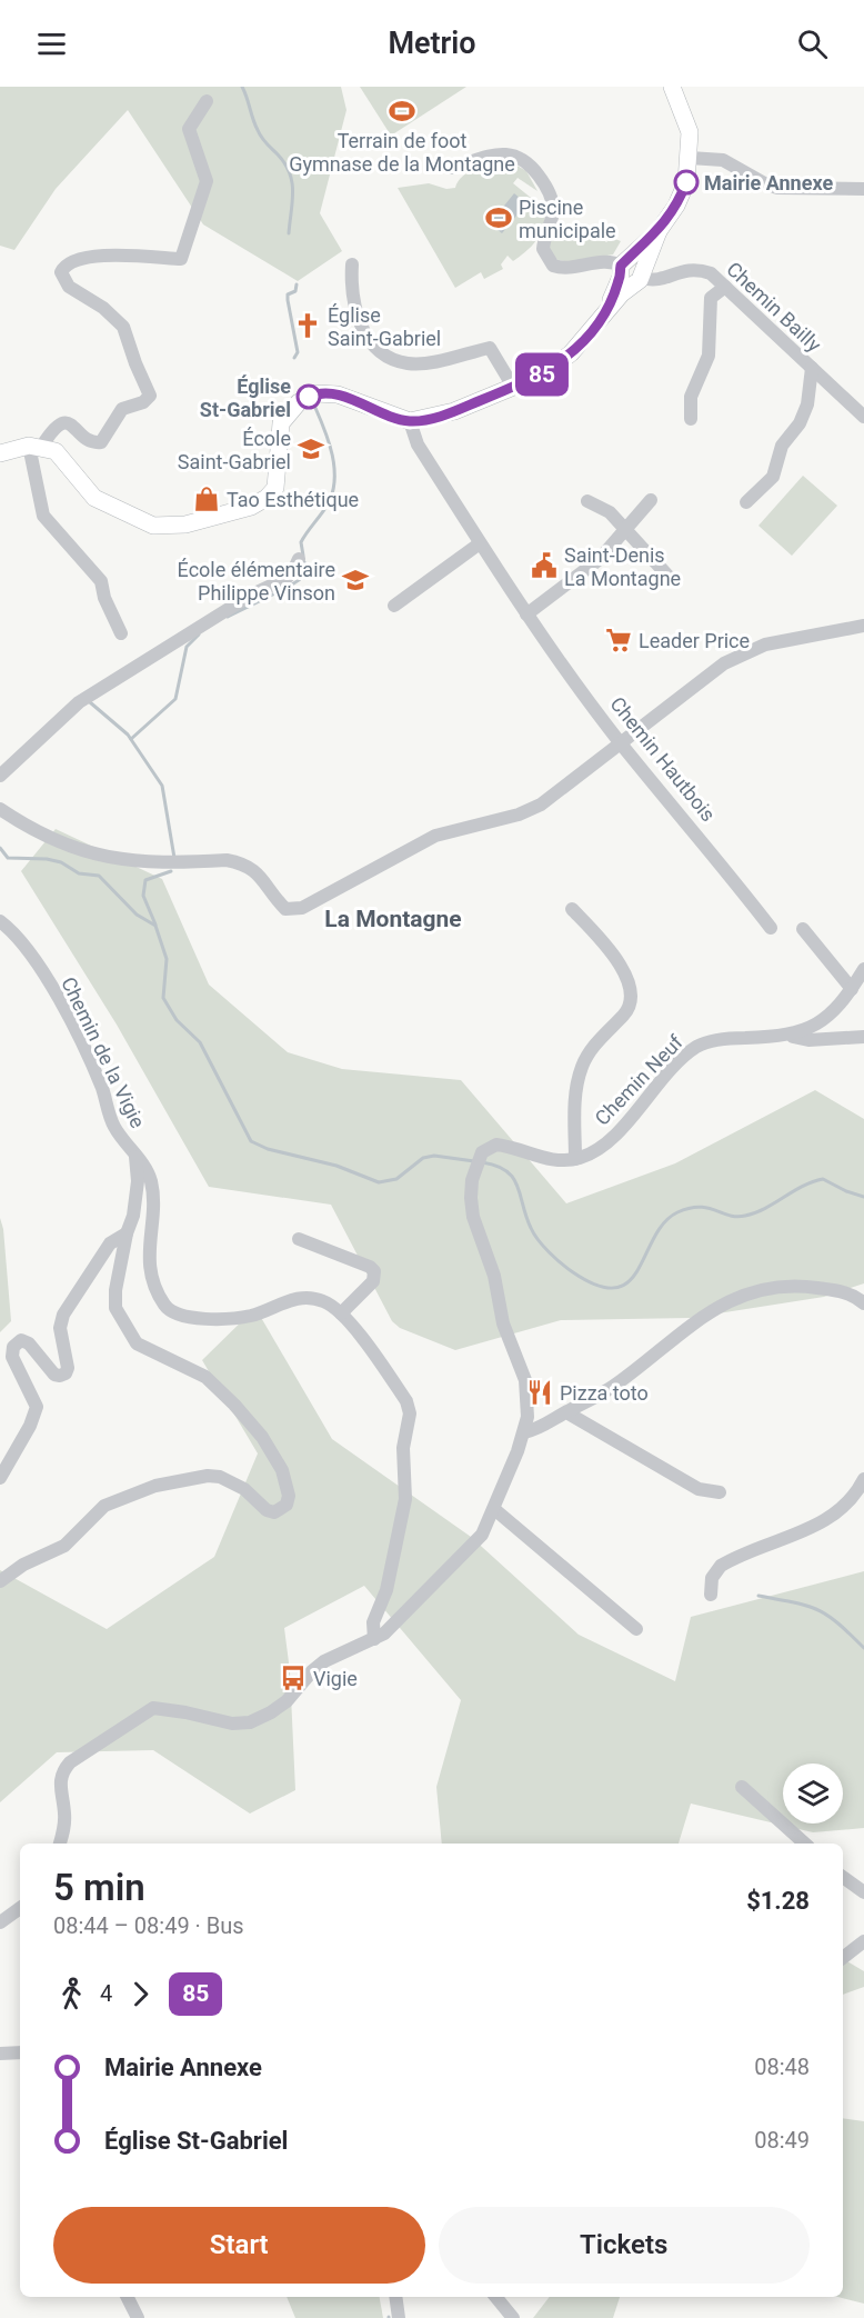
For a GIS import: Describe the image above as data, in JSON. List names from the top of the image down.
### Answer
{
  "streets": {
    "street": [
      "Chemin Bailly",
      "Chemin Hautbois",
      "Chemin de la Vigie",
      "Chemin Neuf"
    ]
  },
  "districts": ["La Montagne"],
  "places": {
    "sports": ["Terrain de foot Gymnase de la Montagne", "Piscine municipale"],
    "other": ["Mairie Annexe", "Église St-Gabriel"],
    "church": ["Église Saint-Gabriel"],
    "school or university": ["École Saint-Gabriel", "École élémentaire Philippe Vinson"],
    "shop": ["Tao Esthétique"],
    "public building": ["Saint-Denis La Montagne"],
    "supermarket": ["Leader Price"],
    "restaurant": ["Pizza toto"],
    "bus stop": ["Vigie"]
  },
  "lines": ["bus line 85"],
  "page": {
    "header": "Metrio",
    "on_map": "85",
    "heading": ["5 min", "08:44 – 08:49 · Bus", "$1.28"],
    "legs": ["4", "85"],
    "list": [
      {
        "name": "Mairie Annexe",
        "value": "08:48"
      },
      {
        "name": "Église St-Gabriel",
        "value": "08:49"
      }
    ],
    "buttons": ["Start", "Tickets"]
  }
}
